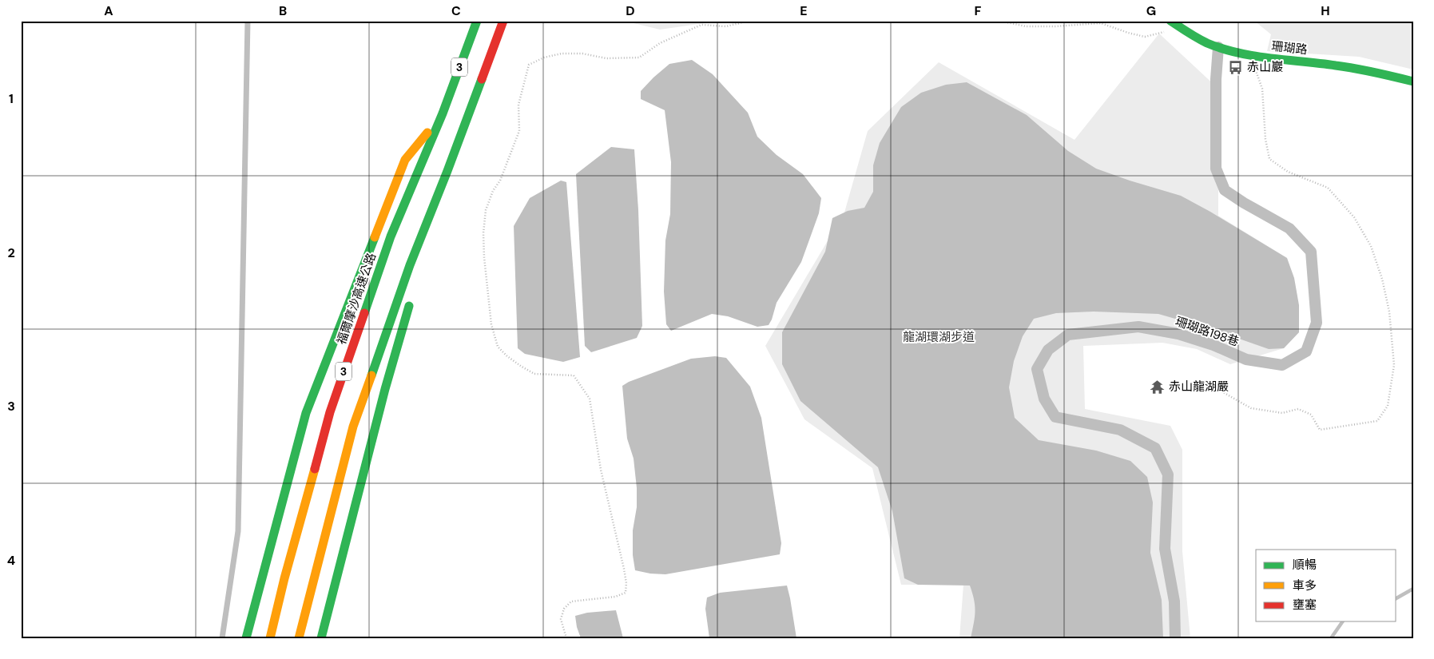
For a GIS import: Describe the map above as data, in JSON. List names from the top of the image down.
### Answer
{
  "streets": {
    "main road": ["珊瑚路", "3", "福爾摩沙高速公路"],
    "street": ["珊瑚路198巷"]
  },
  "crossings": [
    ["珊瑚路", "珊瑚路198巷"]
  ],
  "parks": ["龍湖環湖步道"],
  "places": {
    "bus stop": ["赤山巖"],
    "temple": ["赤山龍湖嚴"]
  },
  "legend": ["順暢", "車多", "壅塞"],
  "grid": {
    "columns": [
      "A",
      "B",
      "C",
      "D",
      "E",
      "F",
      "G",
      "H"
    ],
    "rows": [
      "1",
      "2",
      "3",
      "4"
    ]
  }
}
